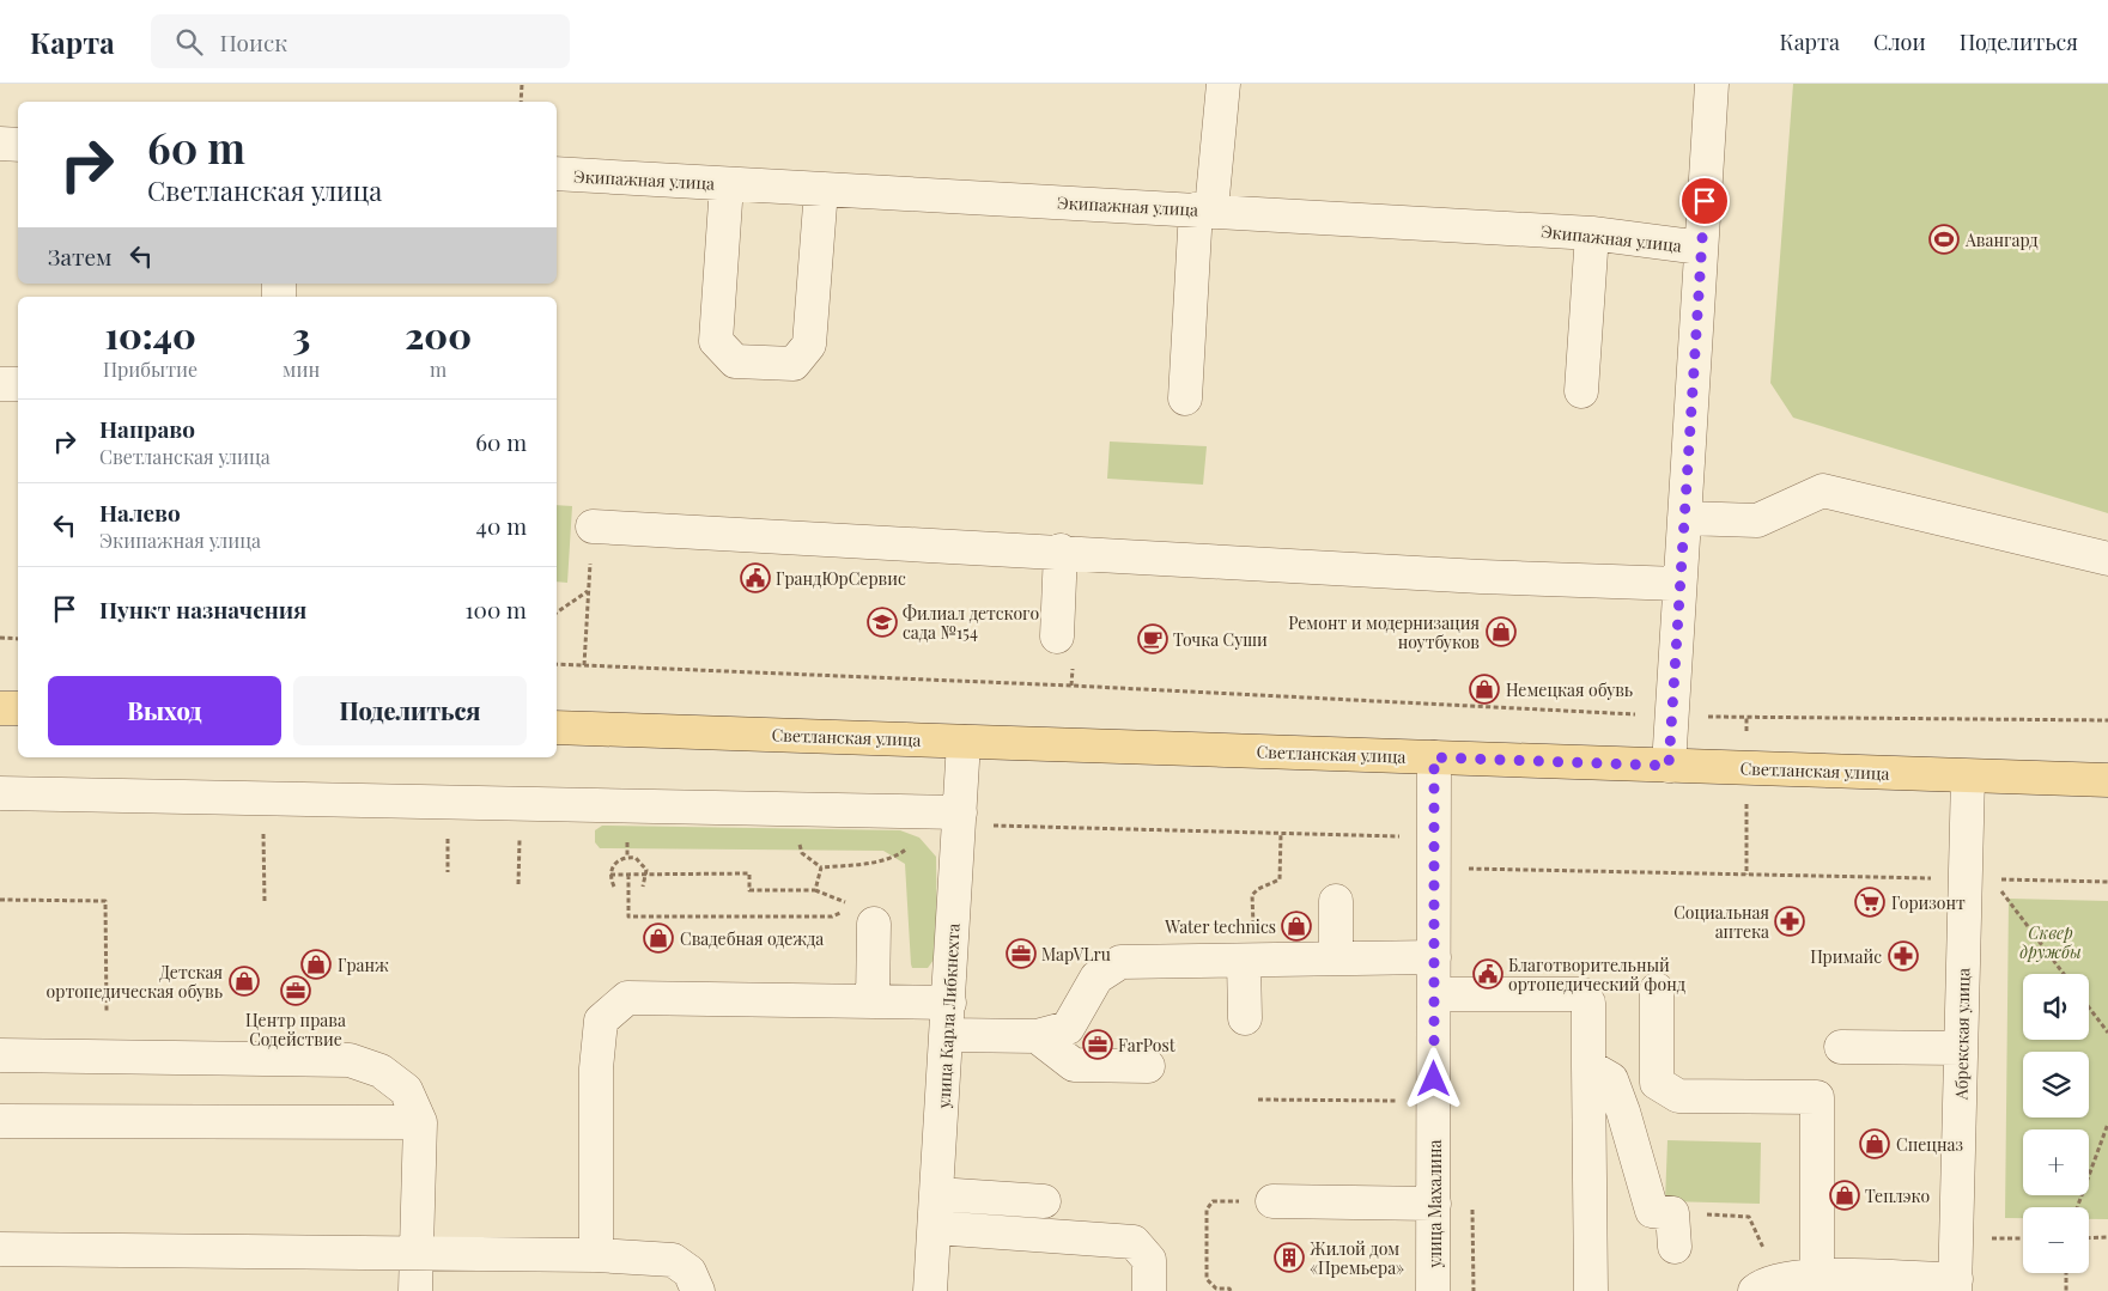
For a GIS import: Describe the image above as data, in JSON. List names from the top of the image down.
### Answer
{
  "streets": {
    "main road": ["Светланская улица"],
    "street": [
      "Экипажная улица",
      "улица Карла Либкнехта",
      "Абрекская улица",
      "улица Махалина"
    ]
  },
  "crossings": [
    ["Экипажная улица", "Светланская улица"],
    ["Светланская улица", "улица Карла Либкнехта"],
    ["Светланская улица", "Абрекская улица"],
    ["Светланская улица", "улица Махалина"]
  ],
  "parks": ["Сквер дружбы"],
  "places": {
    "sports": ["Авангард"],
    "public building": ["ГрандЮрСервис", "Благотворительный ортопедический фонд"],
    "school or university": ["Филиал детского сада №154"],
    "shop": [
      "Ремонт и модернизация ноутбуков",
      "Немецкая обувь",
      "Water technics",
      "Свадебная одежда",
      "Гранж",
      "Детская ортопедическая обувь",
      "Спецназ",
      "Теплэко"
    ],
    "cafe": ["Точка Суши"],
    "supermarket": ["Горизонт"],
    "pharmacy": ["Социальная аптека", "Примайс"],
    "office": ["MapVLru", "Центр права Содействие", "FarPost"],
    "building": ["Жилой дом «Премьера»"]
  },
  "page": {
    "header": "Карта",
    "search": "Поиск",
    "nav": ["Карта", "Слои", "Поделиться"],
    "turn": ["60 m", "Светланская улица"],
    "then": "Затем",
    "eta": [
      "10:40",
      "Прибытие",
      "3",
      "мин",
      "200",
      "m"
    ],
    "list": [
      {
        "name": "Направо",
        "note": "Светланская улица",
        "value": "60 m"
      },
      {
        "name": "Налево",
        "note": "Экипажная улица",
        "value": "40 m"
      },
      {
        "name": "Пункт назначения",
        "value": "100 m"
      }
    ],
    "buttons": ["Выход", "Поделиться"],
    "map_buttons": ["+", "−"]
  }
}
